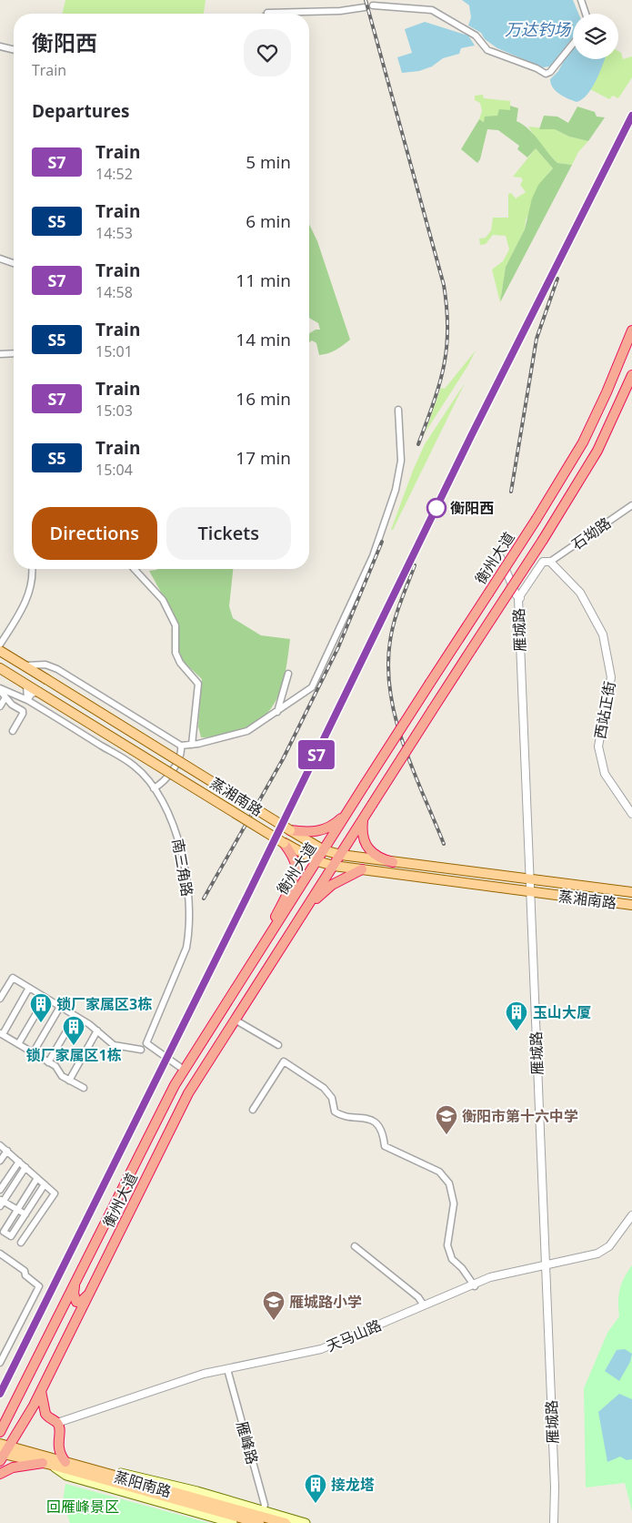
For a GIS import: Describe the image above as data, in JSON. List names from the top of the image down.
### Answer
{
  "streets": {
    "highway": ["衡州大道"],
    "main road": ["蒸湘南路", "蒸阳南路"],
    "street": [
      "石坳路",
      "雁城路",
      "西站正街",
      "南三角路",
      "天马山路",
      "雁峰路"
    ]
  },
  "crossings": [
    ["石坳路", "雁城路"],
    ["石坳路", "西站正街"],
    ["衡州大道", "蒸湘南路"],
    ["衡州大道", "南三角路"],
    ["衡州大道", "蒸阳南路"],
    ["雁城路", "西站正街"],
    ["雁城路", "蒸湘南路"],
    ["雁城路", "天马山路"],
    ["天马山路", "雁峰路"],
    ["雁峰路", "蒸阳南路"]
  ],
  "water": ["万达钓场"],
  "parks": ["回雁峰景区"],
  "places": {
    "other": ["衡阳西"],
    "building": [
      "锁厂家属区3栋",
      "玉山大厦",
      "锁厂家属区1栋",
      "接龙塔"
    ],
    "school or university": ["衡阳市第十六中学", "雁城路小学"]
  },
  "page": {
    "on_map": "S7",
    "heading": [
      ["衡阳西", "Train"],
      "Departures"
    ],
    "list": [
      {
        "mark": "S7",
        "name": "Train",
        "note": "14:52",
        "value": "5 min"
      },
      {
        "mark": "S5",
        "name": "Train",
        "note": "14:53",
        "value": "6 min"
      },
      {
        "mark": "S7",
        "name": "Train",
        "note": "14:58",
        "value": "11 min"
      },
      {
        "mark": "S5",
        "name": "Train",
        "note": "15:01",
        "value": "14 min"
      },
      {
        "mark": "S7",
        "name": "Train",
        "note": "15:03",
        "value": "16 min"
      },
      {
        "mark": "S5",
        "name": "Train",
        "note": "15:04",
        "value": "17 min"
      }
    ],
    "buttons": ["Directions", "Tickets"]
  }
}
